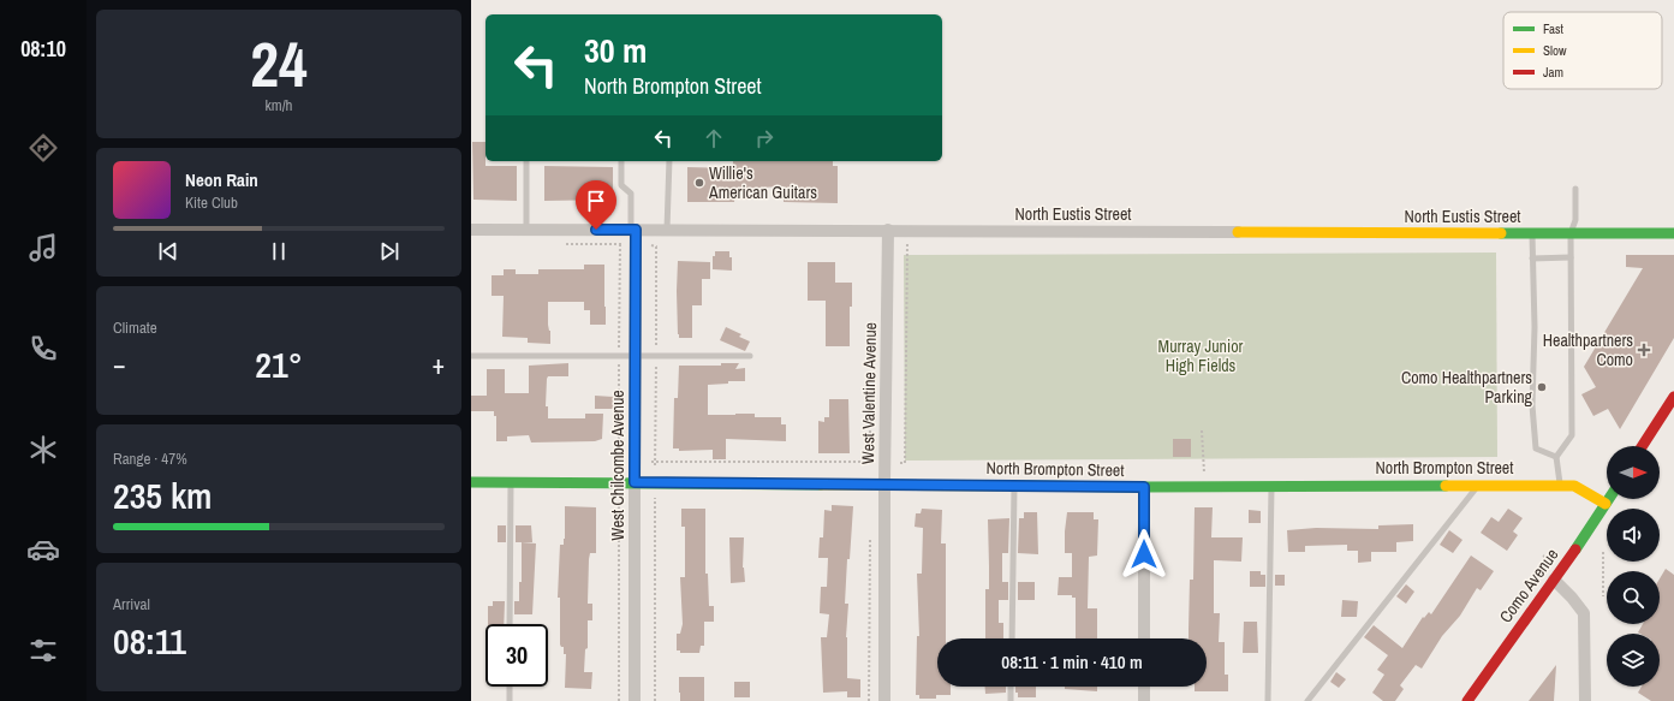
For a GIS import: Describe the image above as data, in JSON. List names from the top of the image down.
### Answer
{
  "streets": {
    "street": [
      "North Eustis Street",
      "West Valentine Avenue",
      "West Chilcombe Avenue",
      "North Brompton Street",
      "Como Avenue"
    ]
  },
  "crossings": [
    ["North Eustis Street", "West Valentine Avenue"],
    ["North Eustis Street", "West Chilcombe Avenue"],
    ["West Valentine Avenue", "North Brompton Street"],
    ["West Chilcombe Avenue", "North Brompton Street"],
    ["North Brompton Street", "Como Avenue"]
  ],
  "parks": ["Murray Junior High Fields"],
  "places": {
    "other": ["Willie's American Guitars", "Como Healthpartners Parking"],
    "health": ["Healthpartners Como"]
  },
  "legend": ["Fast", "Slow", "Jam"],
  "north": "right",
  "page": {
    "tabs": "08:10",
    "tile": [
      ["24", "km/h"],
      "Climate",
      ["Range · 47%", "235 km"],
      ["Arrival", "08:11"]
    ],
    "turn": ["30 m", "North Brompton Street"],
    "song": ["Neon Rain", "Kite Club"],
    "heat": ["−", "21°", "+"],
    "limit": "30",
    "trip": "08:11 · 1 min · 410 m"
  }
}
